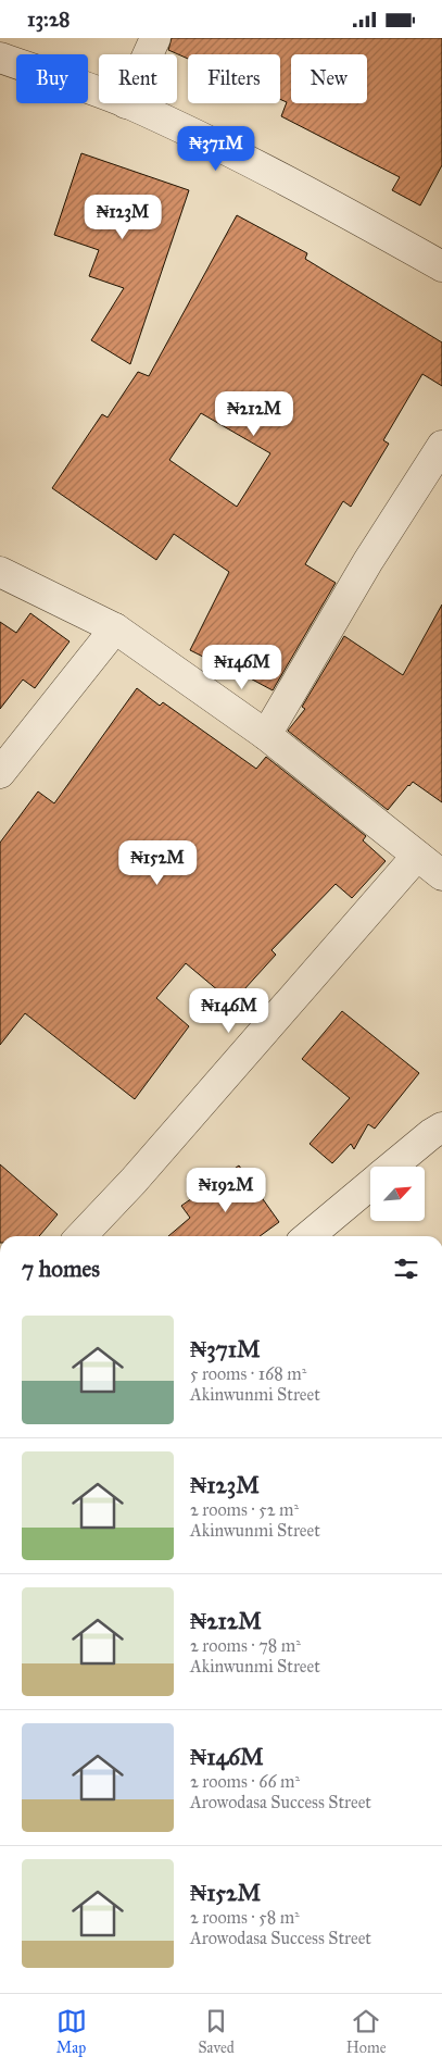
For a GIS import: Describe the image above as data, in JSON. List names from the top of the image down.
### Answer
{
  "north": "top right",
  "page": {
    "status": "13:28",
    "chip": [
      "Buy",
      "Rent",
      "Filters",
      "New"
    ],
    "price": [
      "₦371M",
      "₦123M",
      "₦212M",
      "₦146M",
      "₦152M",
      "₦146M",
      "₦192M"
    ],
    "heading": "7 homes",
    "list": [
      {
        "name": "₦371M",
        "note": "5 rooms · 168 m² · Akinwunmi Street"
      },
      {
        "name": "₦123M",
        "note": "2 rooms · 52 m² · Akinwunmi Street"
      },
      {
        "name": "₦212M",
        "note": "2 rooms · 78 m² · Akinwunmi Street"
      },
      {
        "name": "₦146M",
        "note": "2 rooms · 66 m² · Arowodasa Success Street"
      },
      {
        "name": "₦152M",
        "note": "2 rooms · 58 m² · Arowodasa Success Street"
      }
    ],
    "tabs": ["Map", "Saved", "Home"]
  }
}
